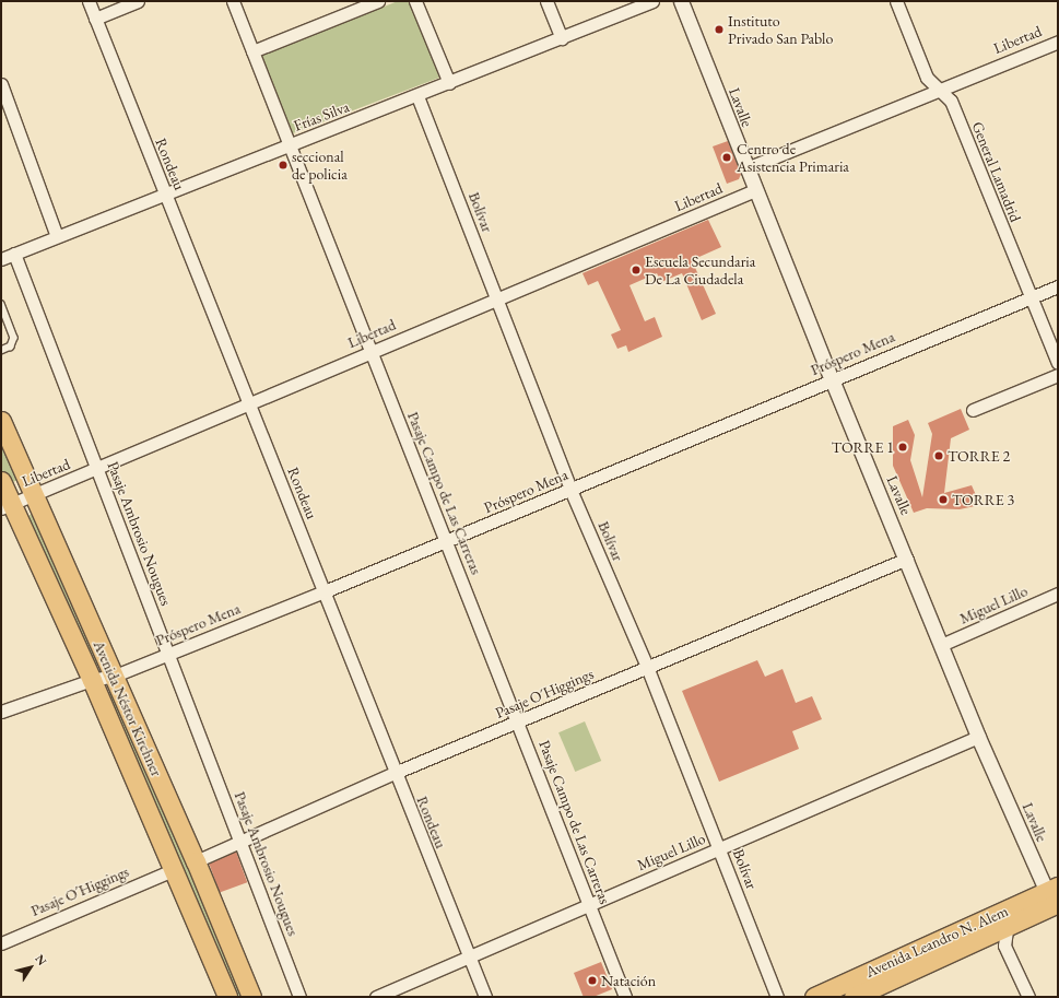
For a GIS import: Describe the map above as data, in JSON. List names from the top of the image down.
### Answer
{
  "streets": {
    "main road": ["Avenida Néstor Kirchner", "Avenida Leandro N. Alem"],
    "street": [
      "Libertad",
      "Lavalle",
      "Frías Silva",
      "Rondeau",
      "General Lamadrid",
      "Bolívar",
      "Próspero Mena",
      "Pasaje Campo de Las Carreras",
      "Pasaje Ambrosio Nougues",
      "Miguel Lillo",
      "Pasaje O´Higgings"
    ]
  },
  "crossings": [
    ["Libertad", "Lavalle"],
    ["Libertad", "Rondeau"],
    ["Libertad", "General Lamadrid"],
    ["Libertad", "Bolívar"],
    ["Libertad", "Pasaje Campo de Las Carreras"],
    ["Libertad", "Pasaje Ambrosio Nougues"],
    ["Libertad", "Avenida Néstor Kirchner"],
    ["Lavalle", "Próspero Mena"],
    ["Lavalle", "Miguel Lillo"],
    ["Lavalle", "Pasaje O´Higgings"],
    ["Lavalle", "Avenida Leandro N. Alem"],
    ["Frías Silva", "Rondeau"],
    ["Frías Silva", "Bolívar"],
    ["Frías Silva", "Pasaje Campo de Las Carreras"],
    ["Frías Silva", "Pasaje Ambrosio Nougues"],
    ["Rondeau", "Próspero Mena"],
    ["Rondeau", "Miguel Lillo"],
    ["Rondeau", "Pasaje O´Higgings"],
    ["General Lamadrid", "Próspero Mena"],
    ["Bolívar", "Próspero Mena"],
    ["Bolívar", "Miguel Lillo"],
    ["Bolívar", "Pasaje O´Higgings"],
    ["Próspero Mena", "Pasaje Campo de Las Carreras"],
    ["Próspero Mena", "Pasaje Ambrosio Nougues"],
    ["Próspero Mena", "Avenida Néstor Kirchner"],
    ["Pasaje Campo de Las Carreras", "Miguel Lillo"],
    ["Pasaje Campo de Las Carreras", "Pasaje O´Higgings"],
    ["Pasaje Ambrosio Nougues", "Pasaje O´Higgings"],
    ["Pasaje O´Higgings", "Avenida Néstor Kirchner"]
  ],
  "places": [
    "Instituto Privado San Pablo",
    "Centro de Asistencia Primaria",
    "seccional de policia",
    "Escuela Secundaria De La Ciudadela",
    "TORRE 1",
    "TORRE 2",
    "TORRE 3",
    "Natación"
  ],
  "north": "top right"
}
